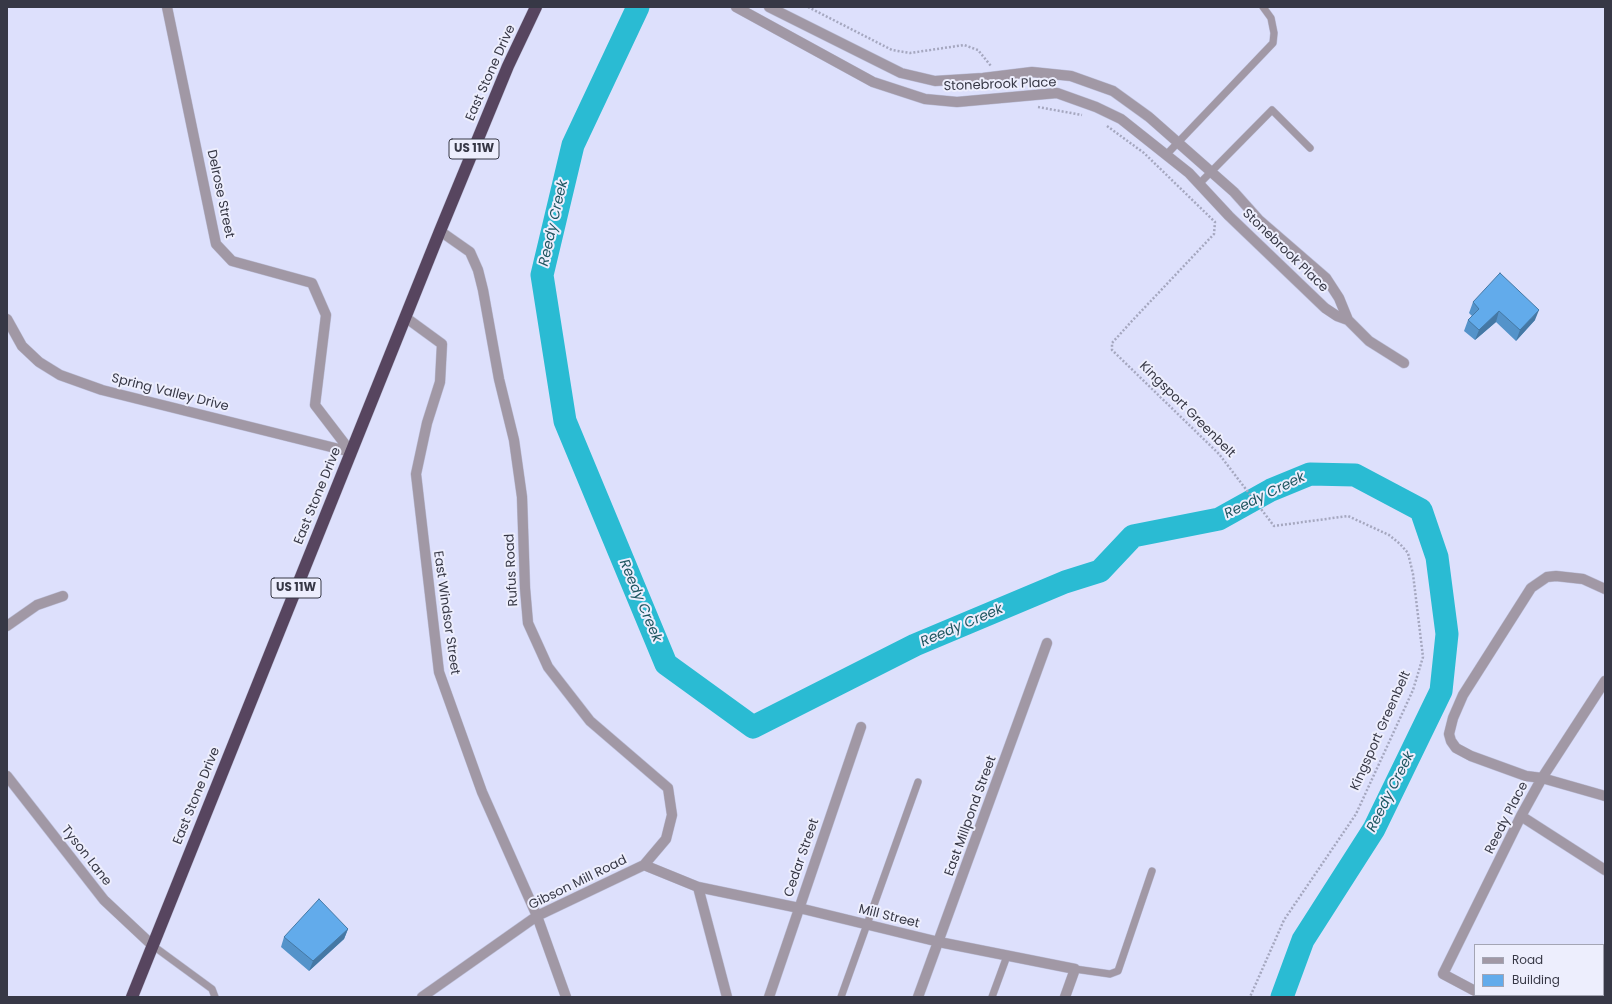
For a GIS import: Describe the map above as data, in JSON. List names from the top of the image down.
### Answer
{
  "streets": {
    "highway": ["East Stone Drive", "US 11W"],
    "street": [
      "Stonebrook Place",
      "Delrose Street",
      "Spring Valley Drive",
      "Rufus Road",
      "East Windsor Street",
      "East Millpond Street",
      "Reedy Place",
      "Tyson Lane",
      "Cedar Street",
      "Gibson Mill Road",
      "Mill Street"
    ],
    "path": ["Kingsport Greenbelt"]
  },
  "crossings": [
    ["East Stone Drive", "Delrose Street"],
    ["East Stone Drive", "Spring Valley Drive"],
    ["East Stone Drive", "Rufus Road"],
    ["East Stone Drive", "East Windsor Street"],
    ["East Stone Drive", "Tyson Lane"],
    ["Delrose Street", "Spring Valley Drive"],
    ["Rufus Road", "Gibson Mill Road"],
    ["East Windsor Street", "Gibson Mill Road"],
    ["East Millpond Street", "Mill Street"],
    ["Cedar Street", "Mill Street"],
    ["Gibson Mill Road", "Mill Street"]
  ],
  "water": ["Reedy Creek"],
  "legend": ["Road", "Building"]
}
